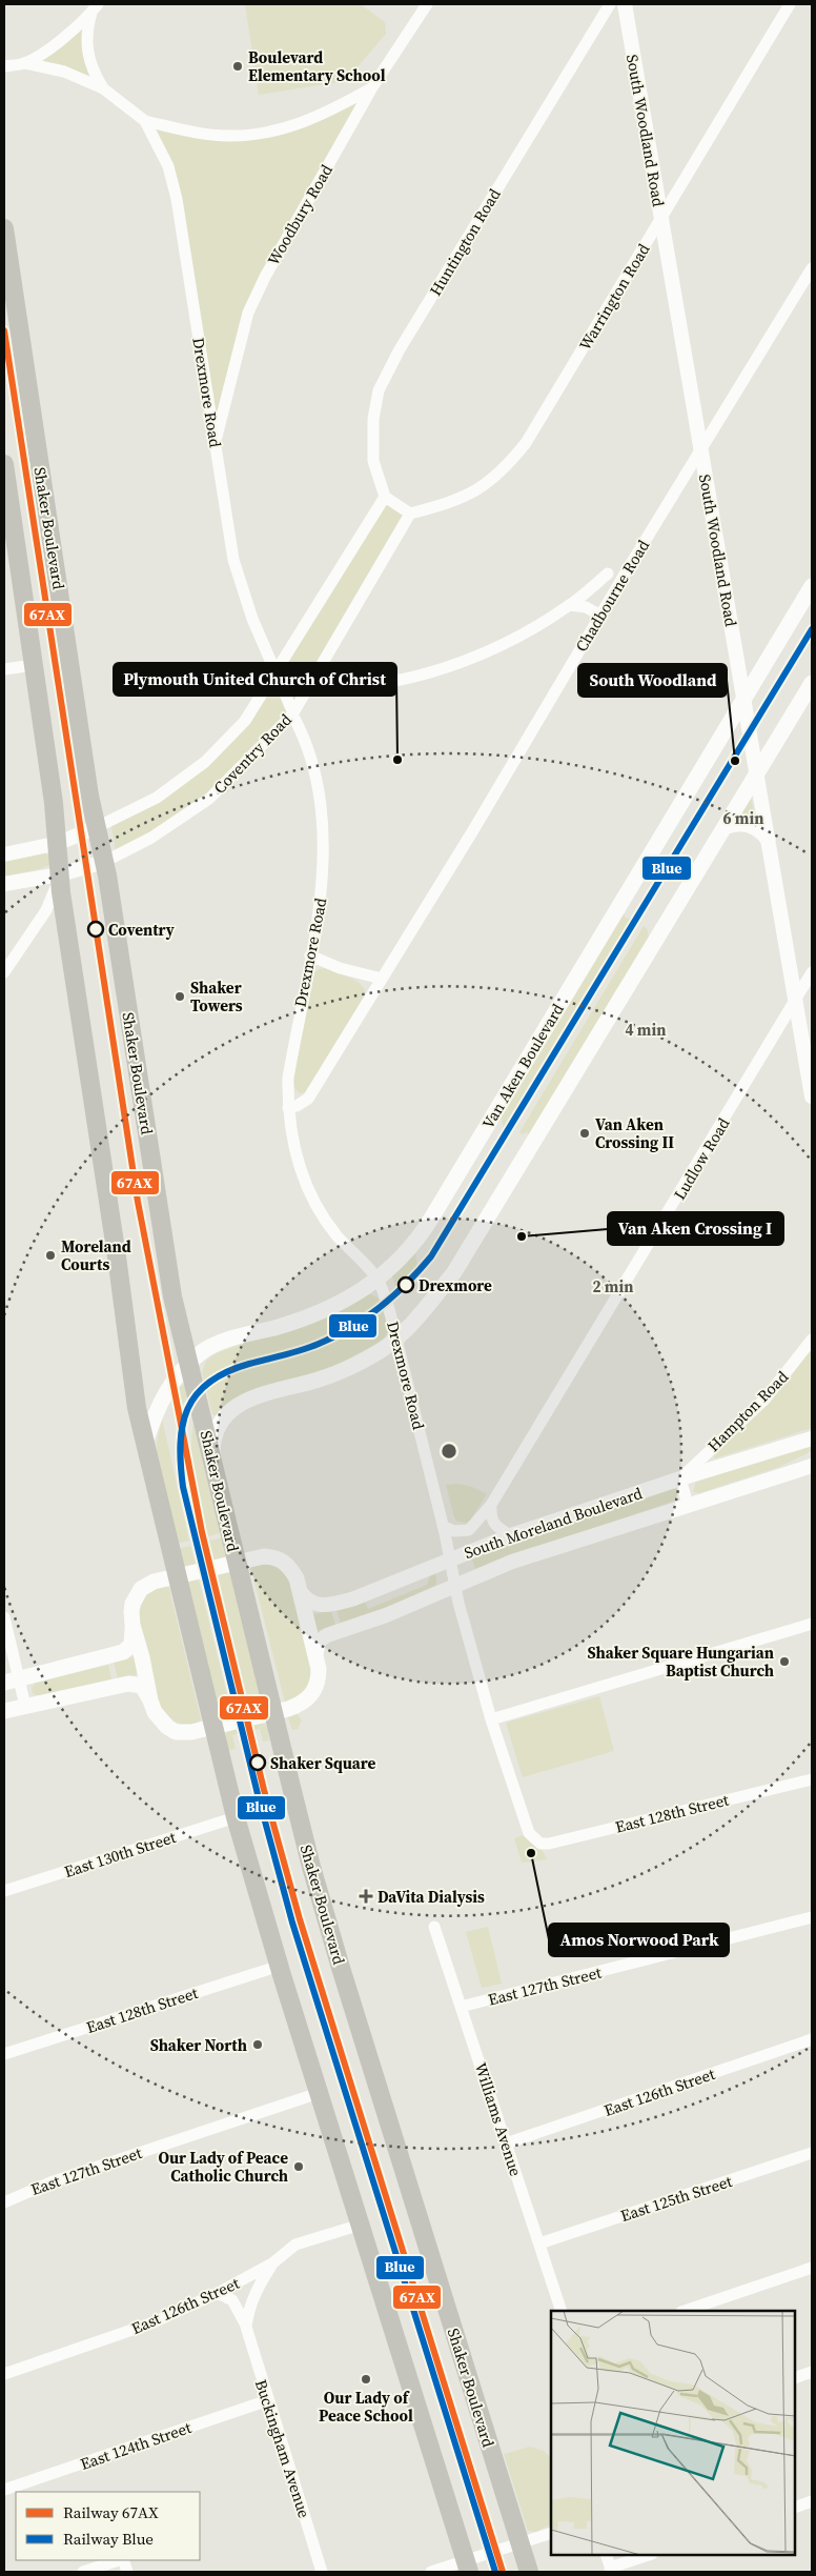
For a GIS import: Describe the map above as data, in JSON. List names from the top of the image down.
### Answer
{
  "streets": {
    "main road": ["Shaker Boulevard", "Van Aken Boulevard"],
    "street": [
      "South Woodland Road",
      "Woodbury Road",
      "Huntington Road",
      "Warrington Road",
      "Drexmore Road",
      "Chadbourne Road",
      "Coventry Road",
      "Ludlow Road",
      "Hampton Road",
      "South Moreland Boulevard",
      "East 128th Street",
      "East 130th Street",
      "East 127th Street",
      "East 126th Street",
      "Williams Avenue",
      "East 125th Street",
      "East 124th Street",
      "Buckingham Avenue"
    ]
  },
  "crossings": [
    ["South Woodland Road", "Warrington Road"],
    ["South Woodland Road", "Chadbourne Road"],
    ["South Woodland Road", "Van Aken Boulevard"],
    ["South Woodland Road", "Ludlow Road"],
    ["Woodbury Road", "Drexmore Road"],
    ["Huntington Road", "Coventry Road"],
    ["Warrington Road", "Coventry Road"],
    ["Drexmore Road", "Chadbourne Road"],
    ["Drexmore Road", "Coventry Road"],
    ["Drexmore Road", "Van Aken Boulevard"],
    ["Drexmore Road", "Ludlow Road"],
    ["Drexmore Road", "South Moreland Boulevard"],
    ["Drexmore Road", "East 128th Street"],
    ["Shaker Boulevard", "Coventry Road"],
    ["Shaker Boulevard", "Van Aken Boulevard"],
    ["Hampton Road", "South Moreland Boulevard"],
    ["East 127th Street", "Williams Avenue"],
    ["East 126th Street", "Williams Avenue"],
    ["East 126th Street", "Buckingham Avenue"],
    ["Williams Avenue", "East 125th Street"],
    ["East 124th Street", "Buckingham Avenue"]
  ],
  "places": {
    "other": [
      "Boulevard Elementary School",
      "Plymouth United Church of Christ",
      "South Woodland",
      "Coventry",
      "Shaker Towers",
      "Van Aken Crossing II",
      "Van Aken Crossing I",
      "Moreland Courts",
      "Drexmore",
      "Shaker Square Hungarian Baptist Church",
      "Shaker Square",
      "Amos Norwood Park",
      "Shaker North",
      "Our Lady of Peace Catholic Church",
      "Our Lady of Peace School"
    ],
    "health": ["DaVita Dialysis"]
  },
  "lines": ["rail line 67AX", "rail line Blue"],
  "legend": ["Railway 67AX", "Railway Blue"],
  "rings": ["6 min", "4 min", "2 min"]
}
